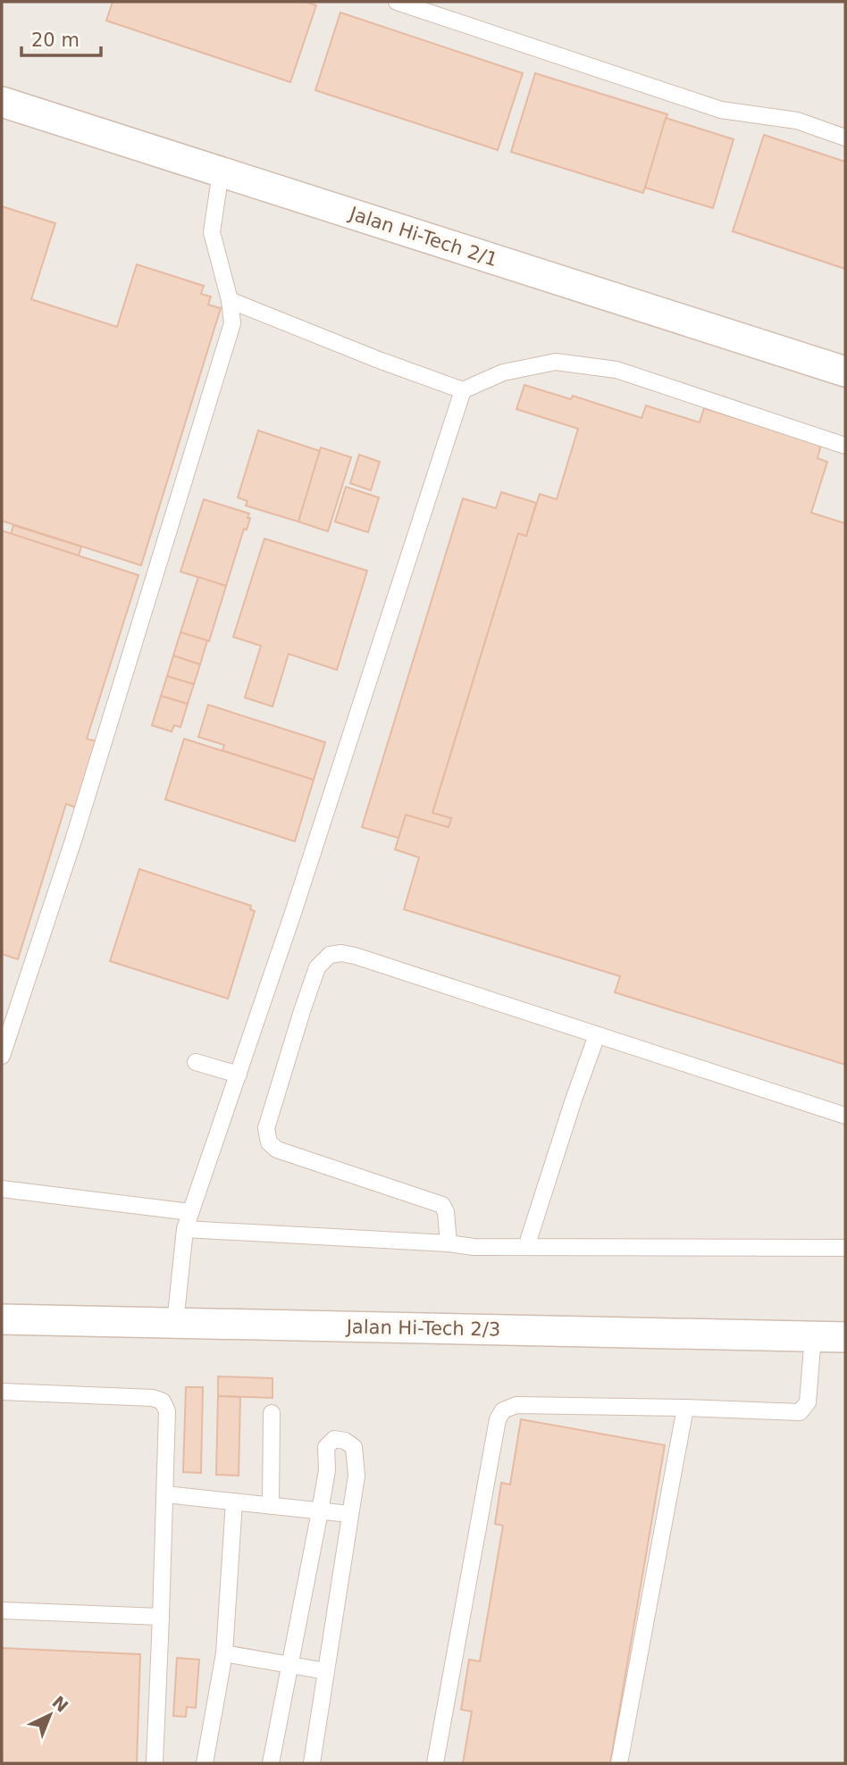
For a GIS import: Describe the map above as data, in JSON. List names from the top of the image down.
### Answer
{
  "streets": {
    "street": ["Jalan Hi-Tech 2/1", "Jalan Hi-Tech 2/3"]
  },
  "scale_bar": "20 m",
  "north": "top right"
}
